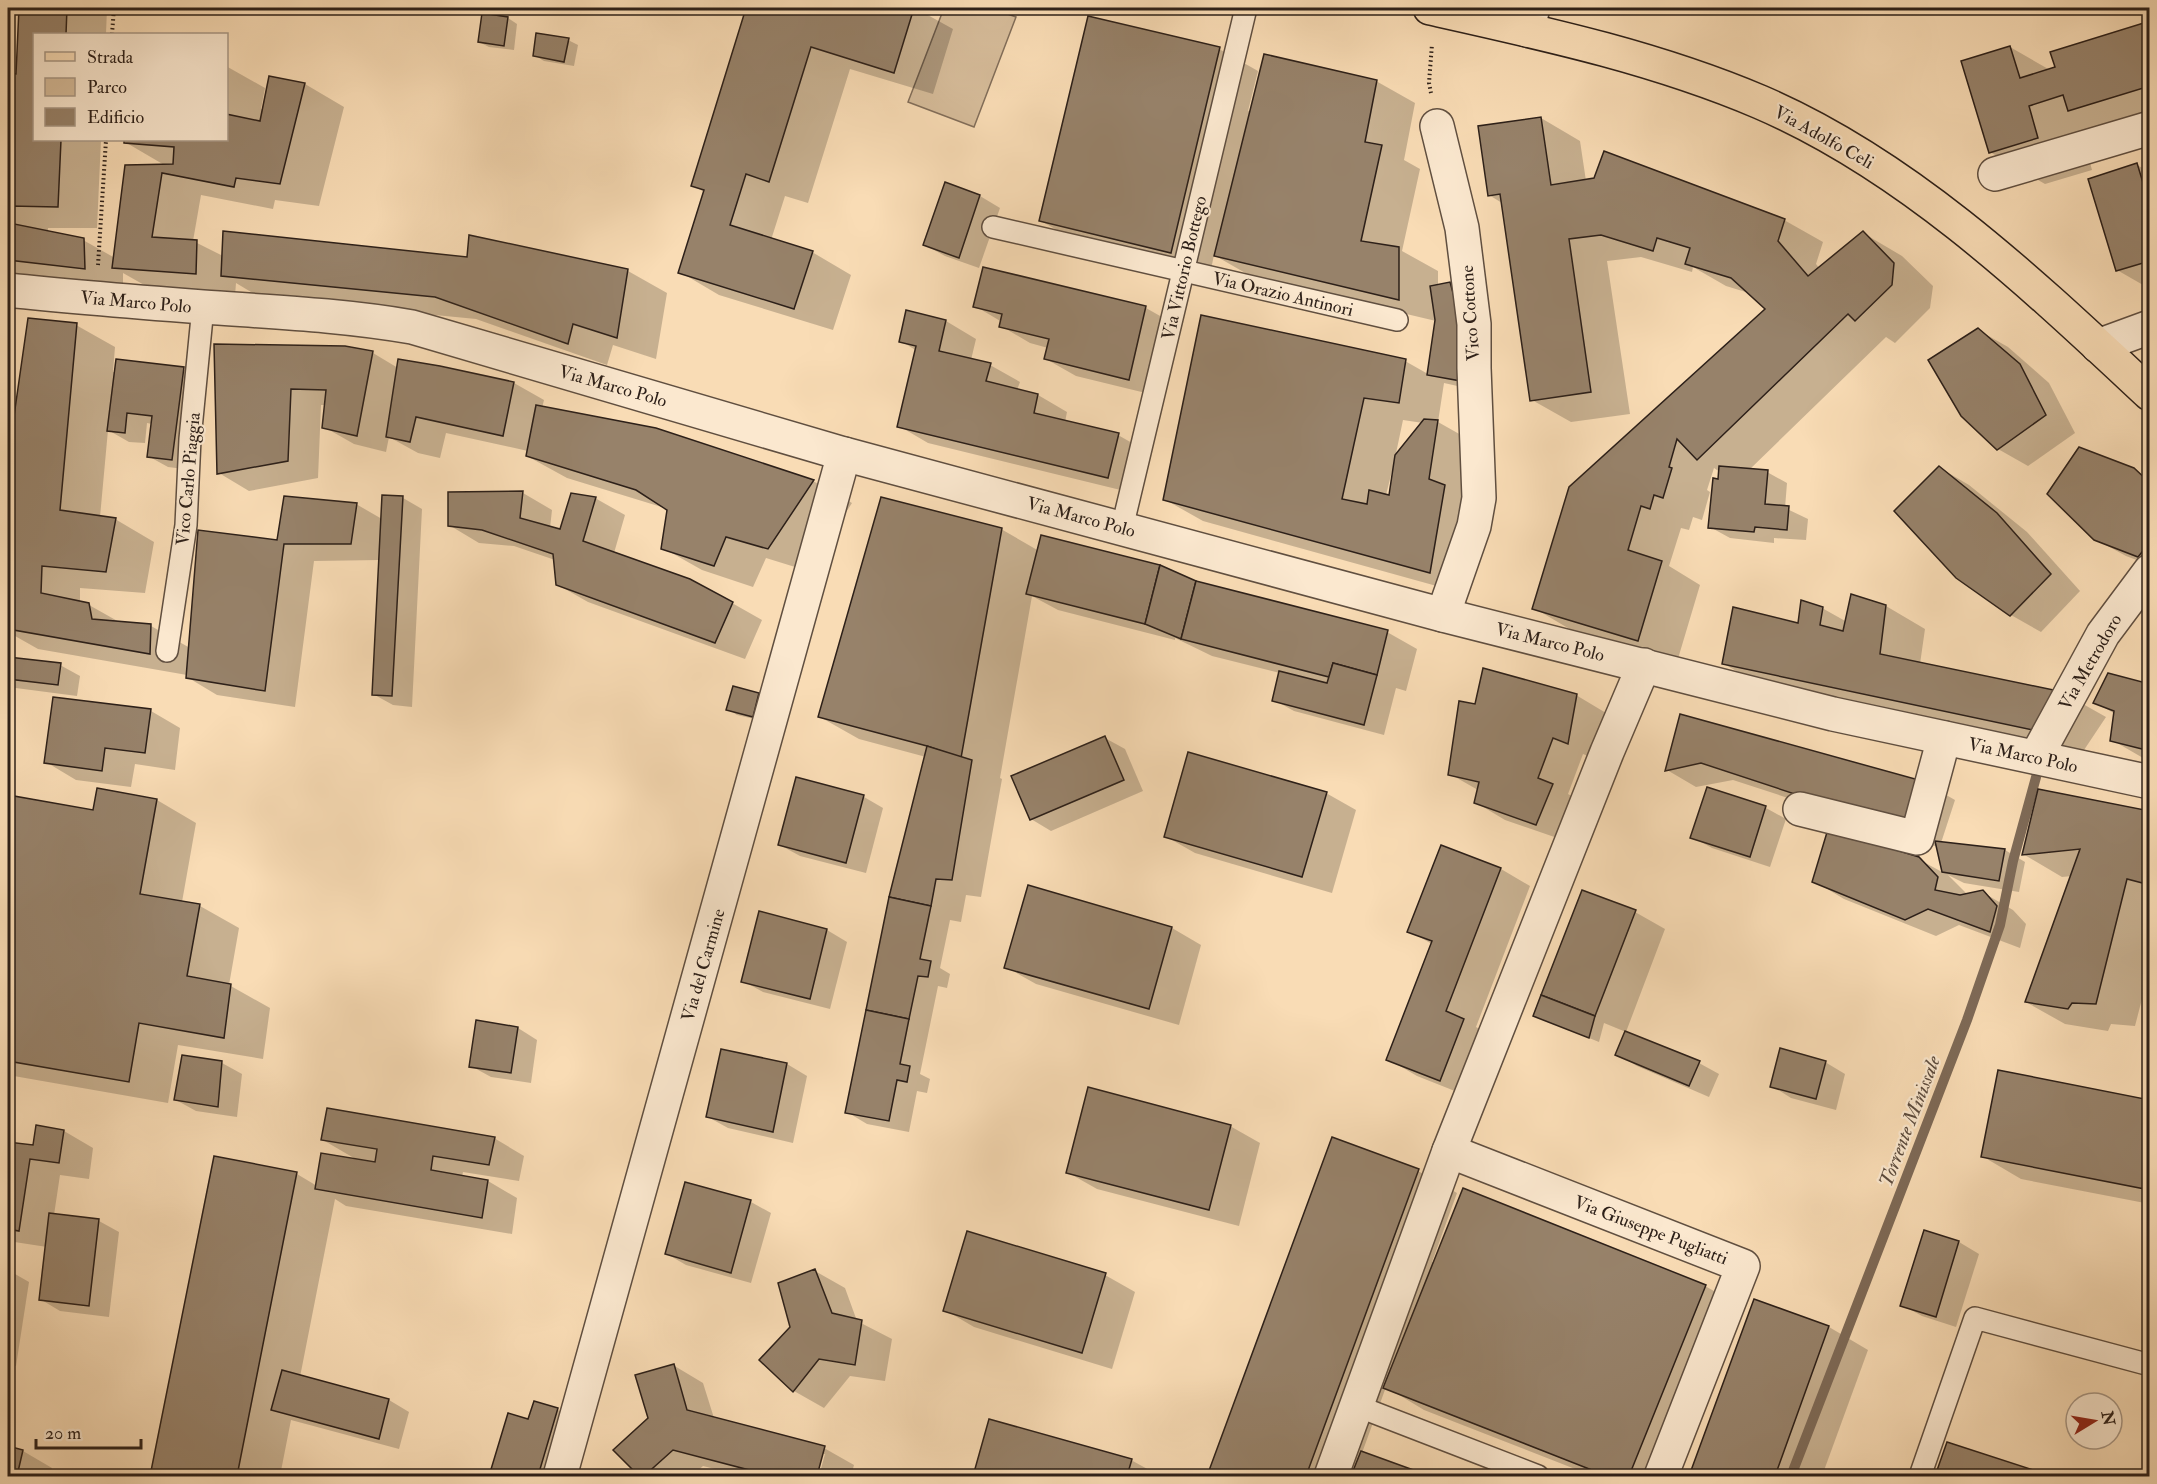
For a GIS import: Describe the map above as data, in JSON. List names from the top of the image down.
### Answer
{
  "streets": {
    "main road": ["Via Adolfo Celi"],
    "street": [
      "Via Marco Polo",
      "Vico Cottone",
      "Via Metrodoro",
      "Via del Carmine",
      "Via Giuseppe Pugliatti"
    ],
    "lane": ["Via Vittorio Bottego", "Via Orazio Antinori", "Vico Carlo Piaggia"]
  },
  "crossings": [
    ["Via Vittorio Bottego", "Via Orazio Antinori"],
    ["Via Vittorio Bottego", "Via Marco Polo"],
    ["Via Marco Polo", "Vico Cottone"],
    ["Via Marco Polo", "Vico Carlo Piaggia"],
    ["Via Marco Polo", "Via Metrodoro"],
    ["Via Marco Polo", "Via del Carmine"]
  ],
  "water": ["Torrente Minissale"],
  "legend": ["Strada", "Parco", "Edificio"],
  "scale_bar": "20 m",
  "north": "right"
}
